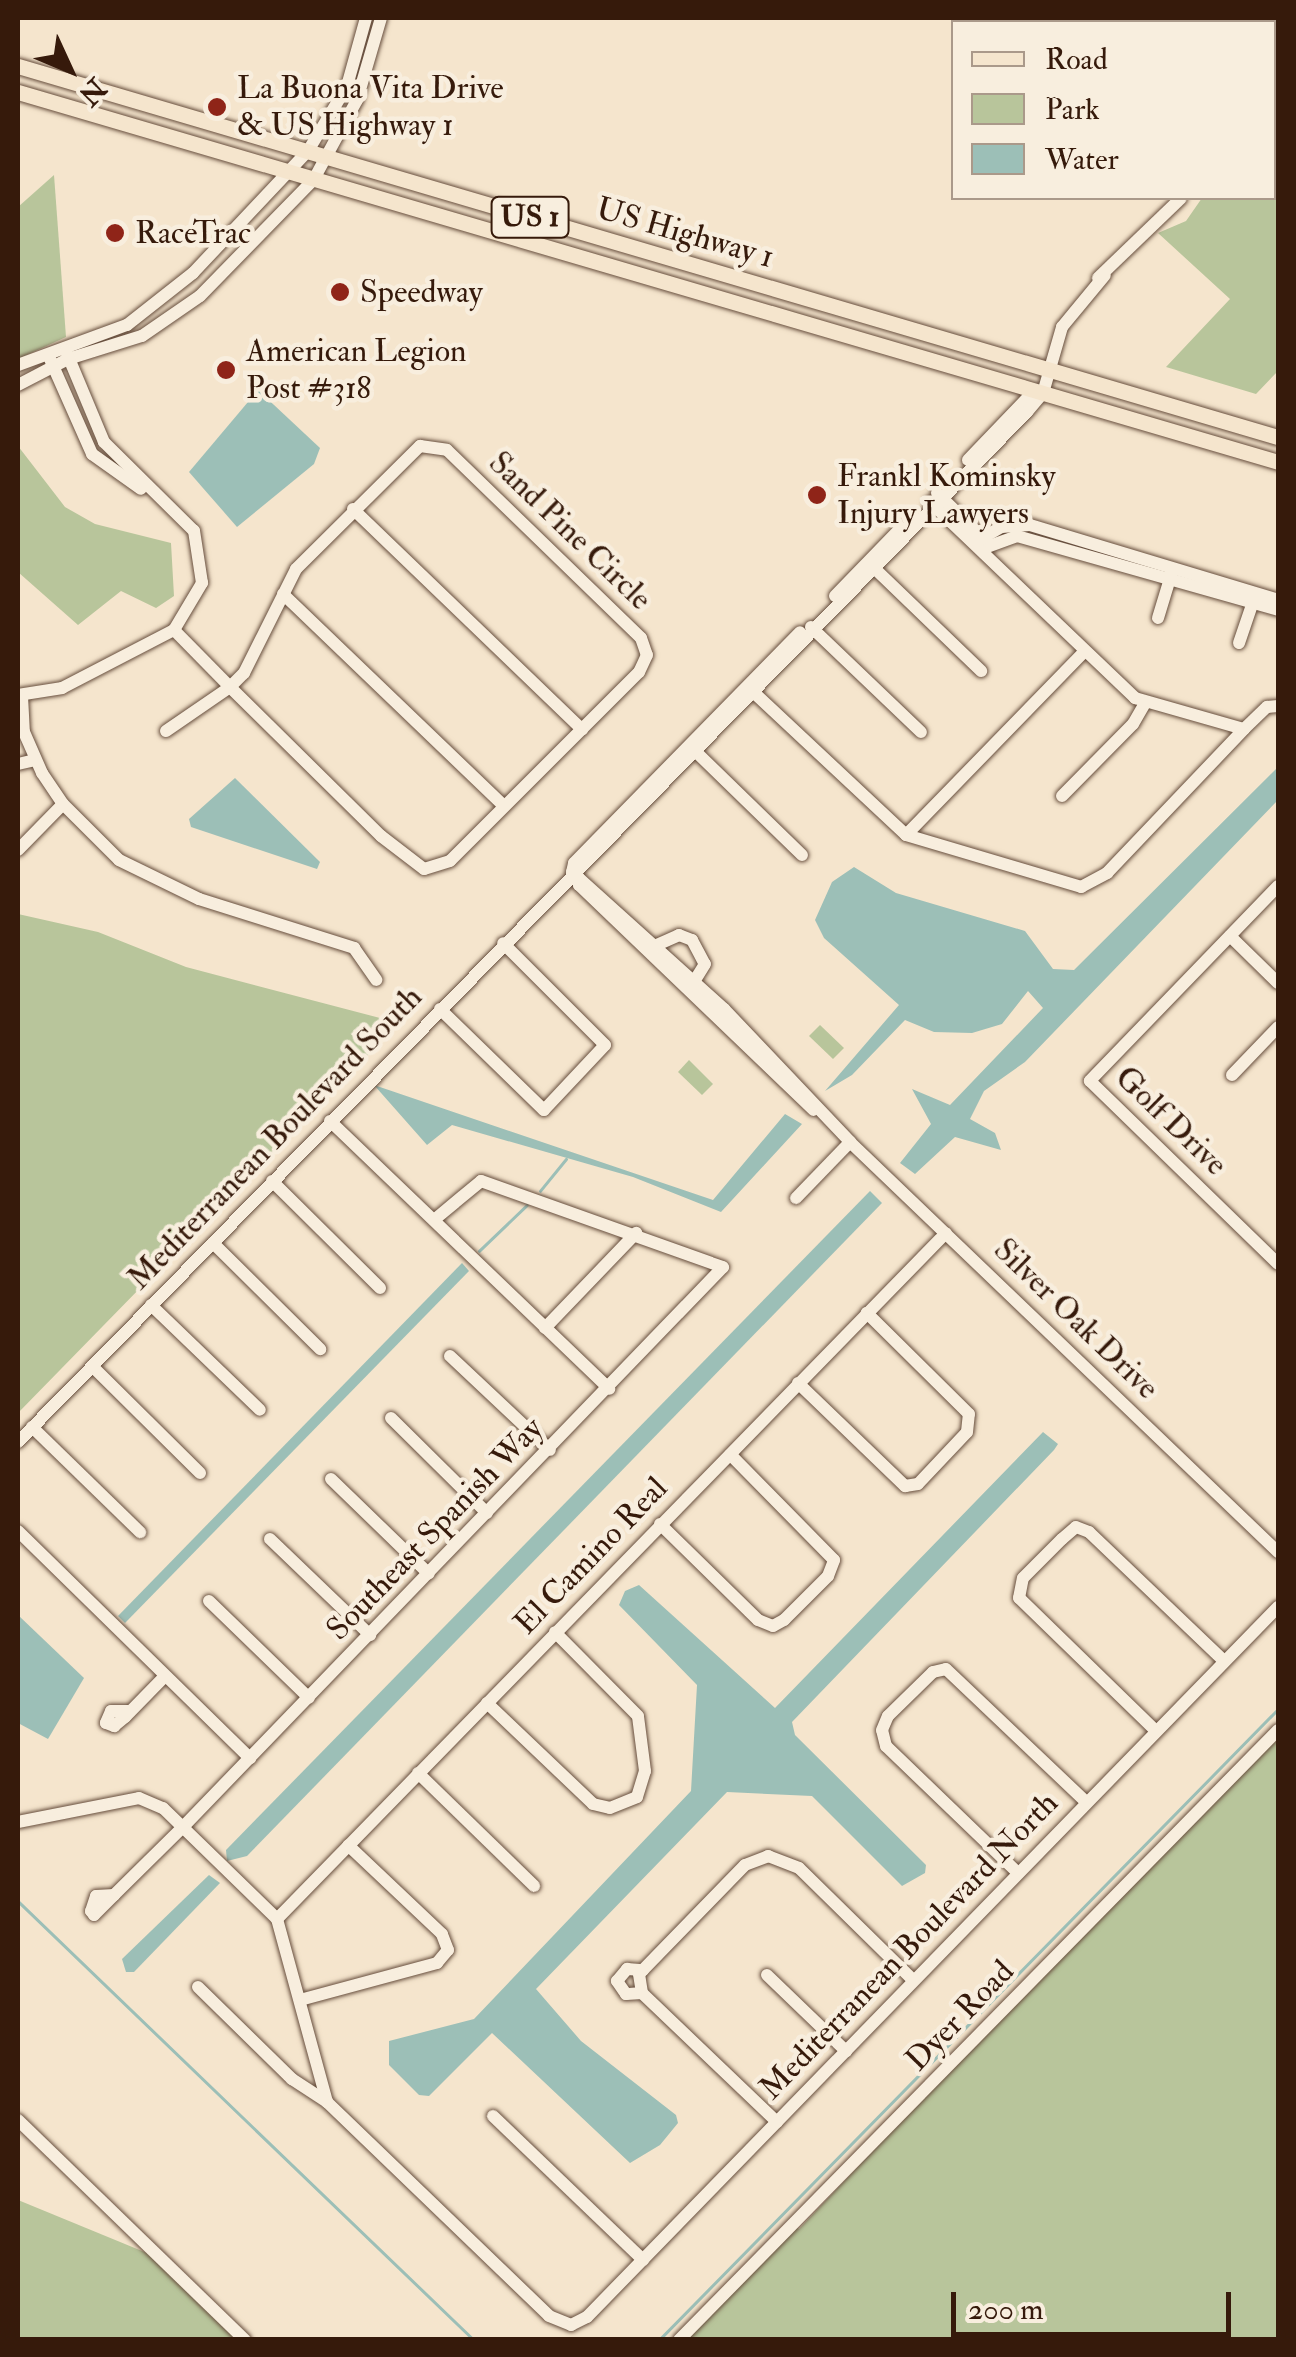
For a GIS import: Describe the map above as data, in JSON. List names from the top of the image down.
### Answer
{
  "streets": {
    "main road": ["US 1", "US Highway 1"],
    "street": [
      "Sand Pine Circle",
      "Golf Drive",
      "Mediterranean Boulevard South",
      "Silver Oak Drive",
      "Southeast Spanish Way",
      "El Camino Real",
      "Mediterranean Boulevard North",
      "Dyer Road"
    ]
  },
  "crossings": [
    ["US Highway 1", "Mediterranean Boulevard South"],
    ["Mediterranean Boulevard South", "Silver Oak Drive"],
    ["Silver Oak Drive", "El Camino Real"]
  ],
  "places": [
    "La Buona Vita Drive & US Highway 1",
    "RaceTrac",
    "Speedway",
    "American Legion Post #318",
    "Frankl Kominsky Injury Lawyers"
  ],
  "legend": ["Road", "Park", "Water"],
  "scale_bar": "200 m",
  "north": "bottom right"
}
